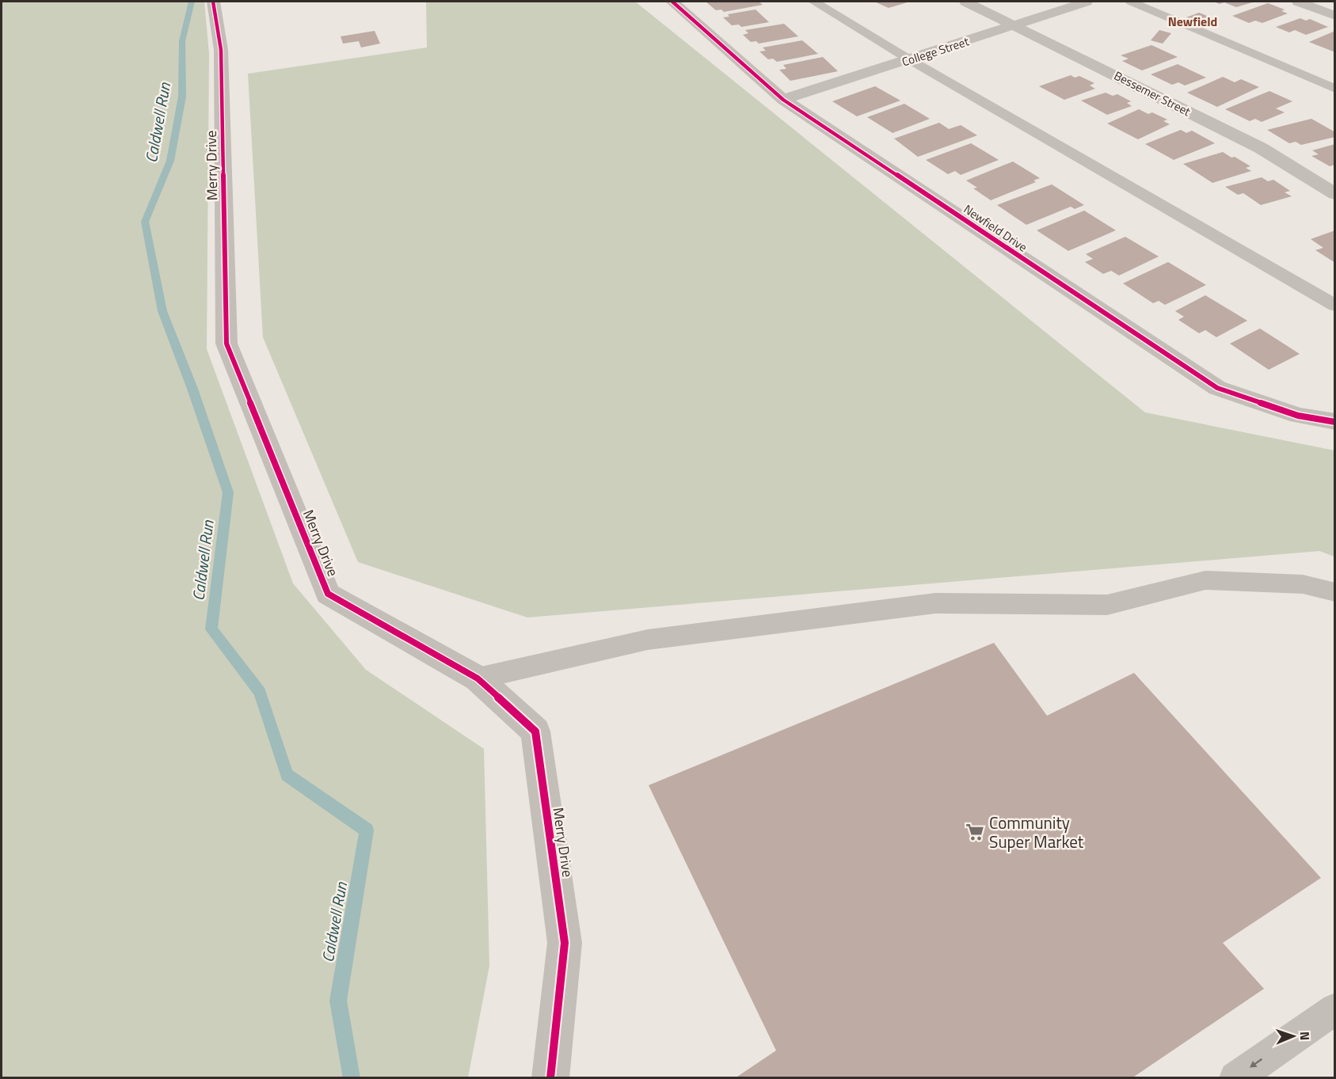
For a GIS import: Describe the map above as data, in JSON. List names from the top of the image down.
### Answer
{
  "streets": {
    "street": [
      "College Street",
      "Bessemer Street",
      "Merry Drive",
      "Newfield Drive"
    ]
  },
  "crossings": [
    ["College Street", "Bessemer Street"],
    ["College Street", "Newfield Drive"]
  ],
  "districts": ["Newfield"],
  "water": ["Caldwell Run"],
  "places": {
    "supermarket": ["Community Super Market"]
  },
  "north": "right"
}
